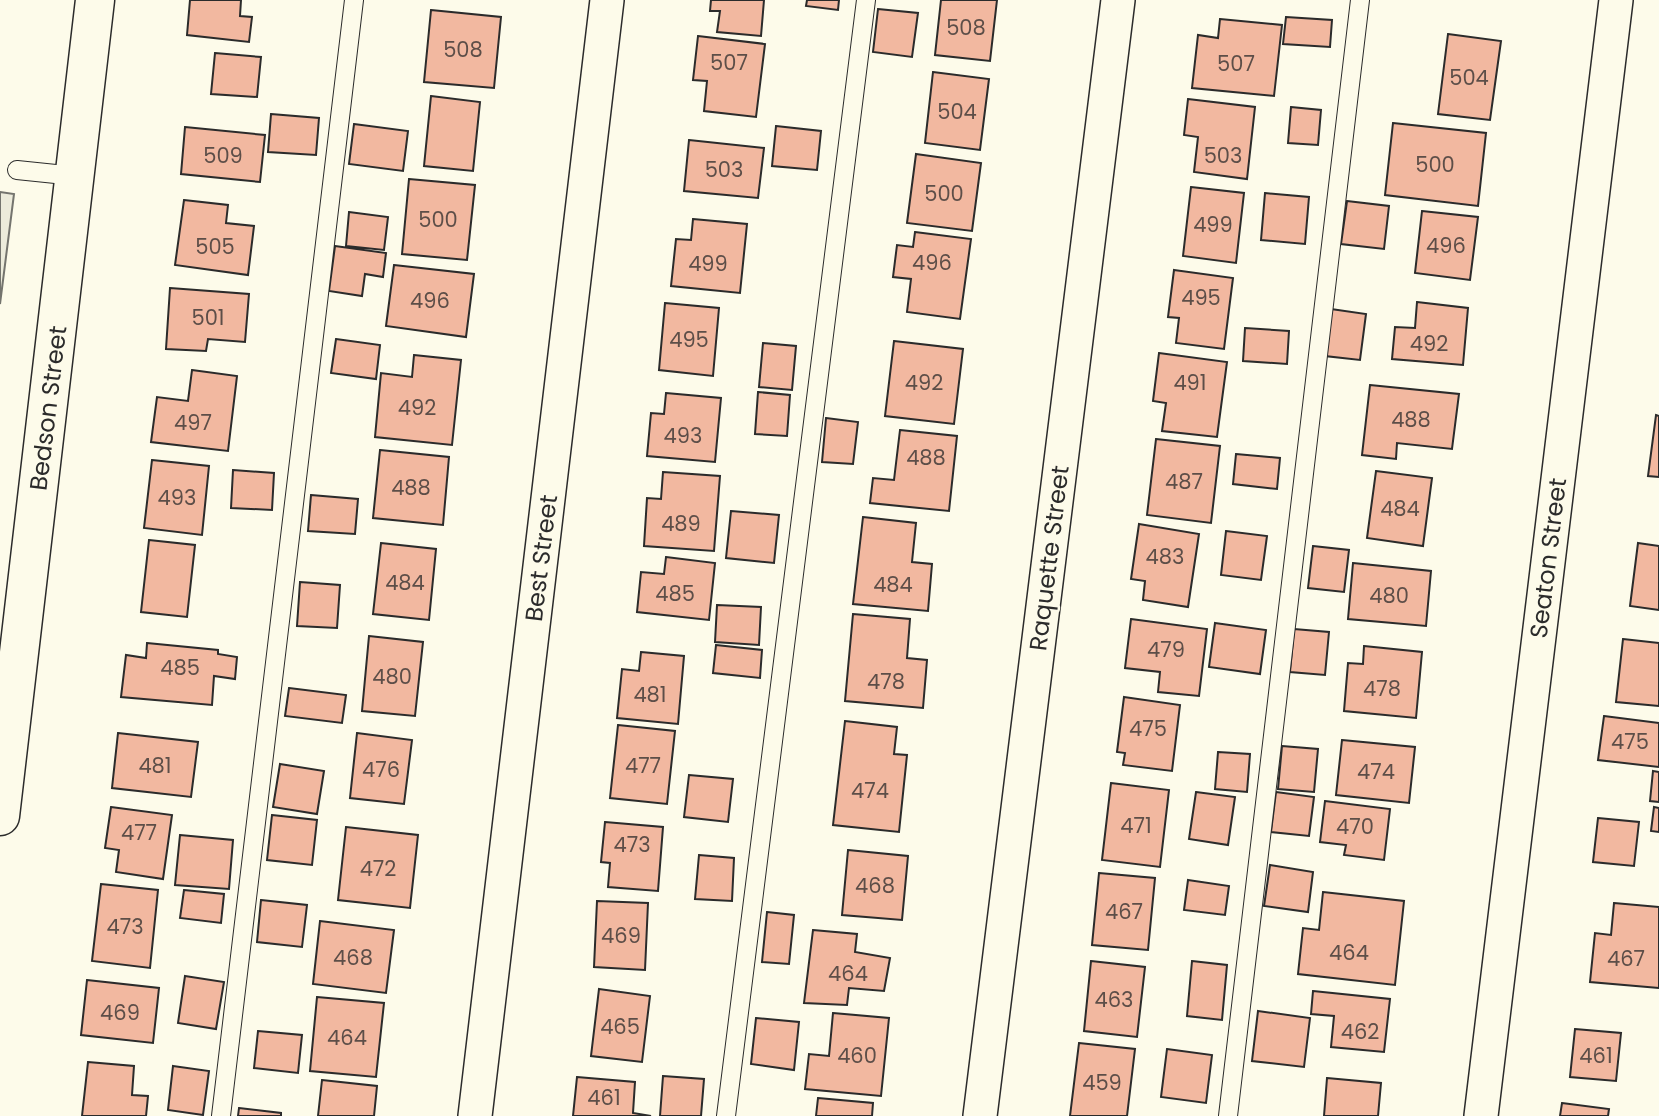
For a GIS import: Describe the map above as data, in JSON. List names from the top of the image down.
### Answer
{
  "streets": {
    "street": [
      "Bedson Street",
      "Best Street",
      "Raquette Street",
      "Seaton Street"
    ]
  },
  "house_numbers": [
    "508",
    "508",
    "507",
    "507",
    "504",
    "504",
    "509",
    "503",
    "500",
    "503",
    "500",
    "500",
    "499",
    "496",
    "505",
    "496",
    "499",
    "495",
    "496",
    "501",
    "495",
    "492",
    "492",
    "491",
    "492",
    "488",
    "497",
    "493",
    "488",
    "487",
    "488",
    "493",
    "484",
    "489",
    "483",
    "484",
    "484",
    "485",
    "480",
    "479",
    "485",
    "480",
    "478",
    "478",
    "481",
    "475",
    "475",
    "481",
    "477",
    "476",
    "474",
    "474",
    "471",
    "470",
    "477",
    "473",
    "472",
    "468",
    "467",
    "473",
    "469",
    "464",
    "468",
    "467",
    "464",
    "463",
    "469",
    "465",
    "462",
    "464",
    "460",
    "461",
    "459",
    "461"
  ]
}
